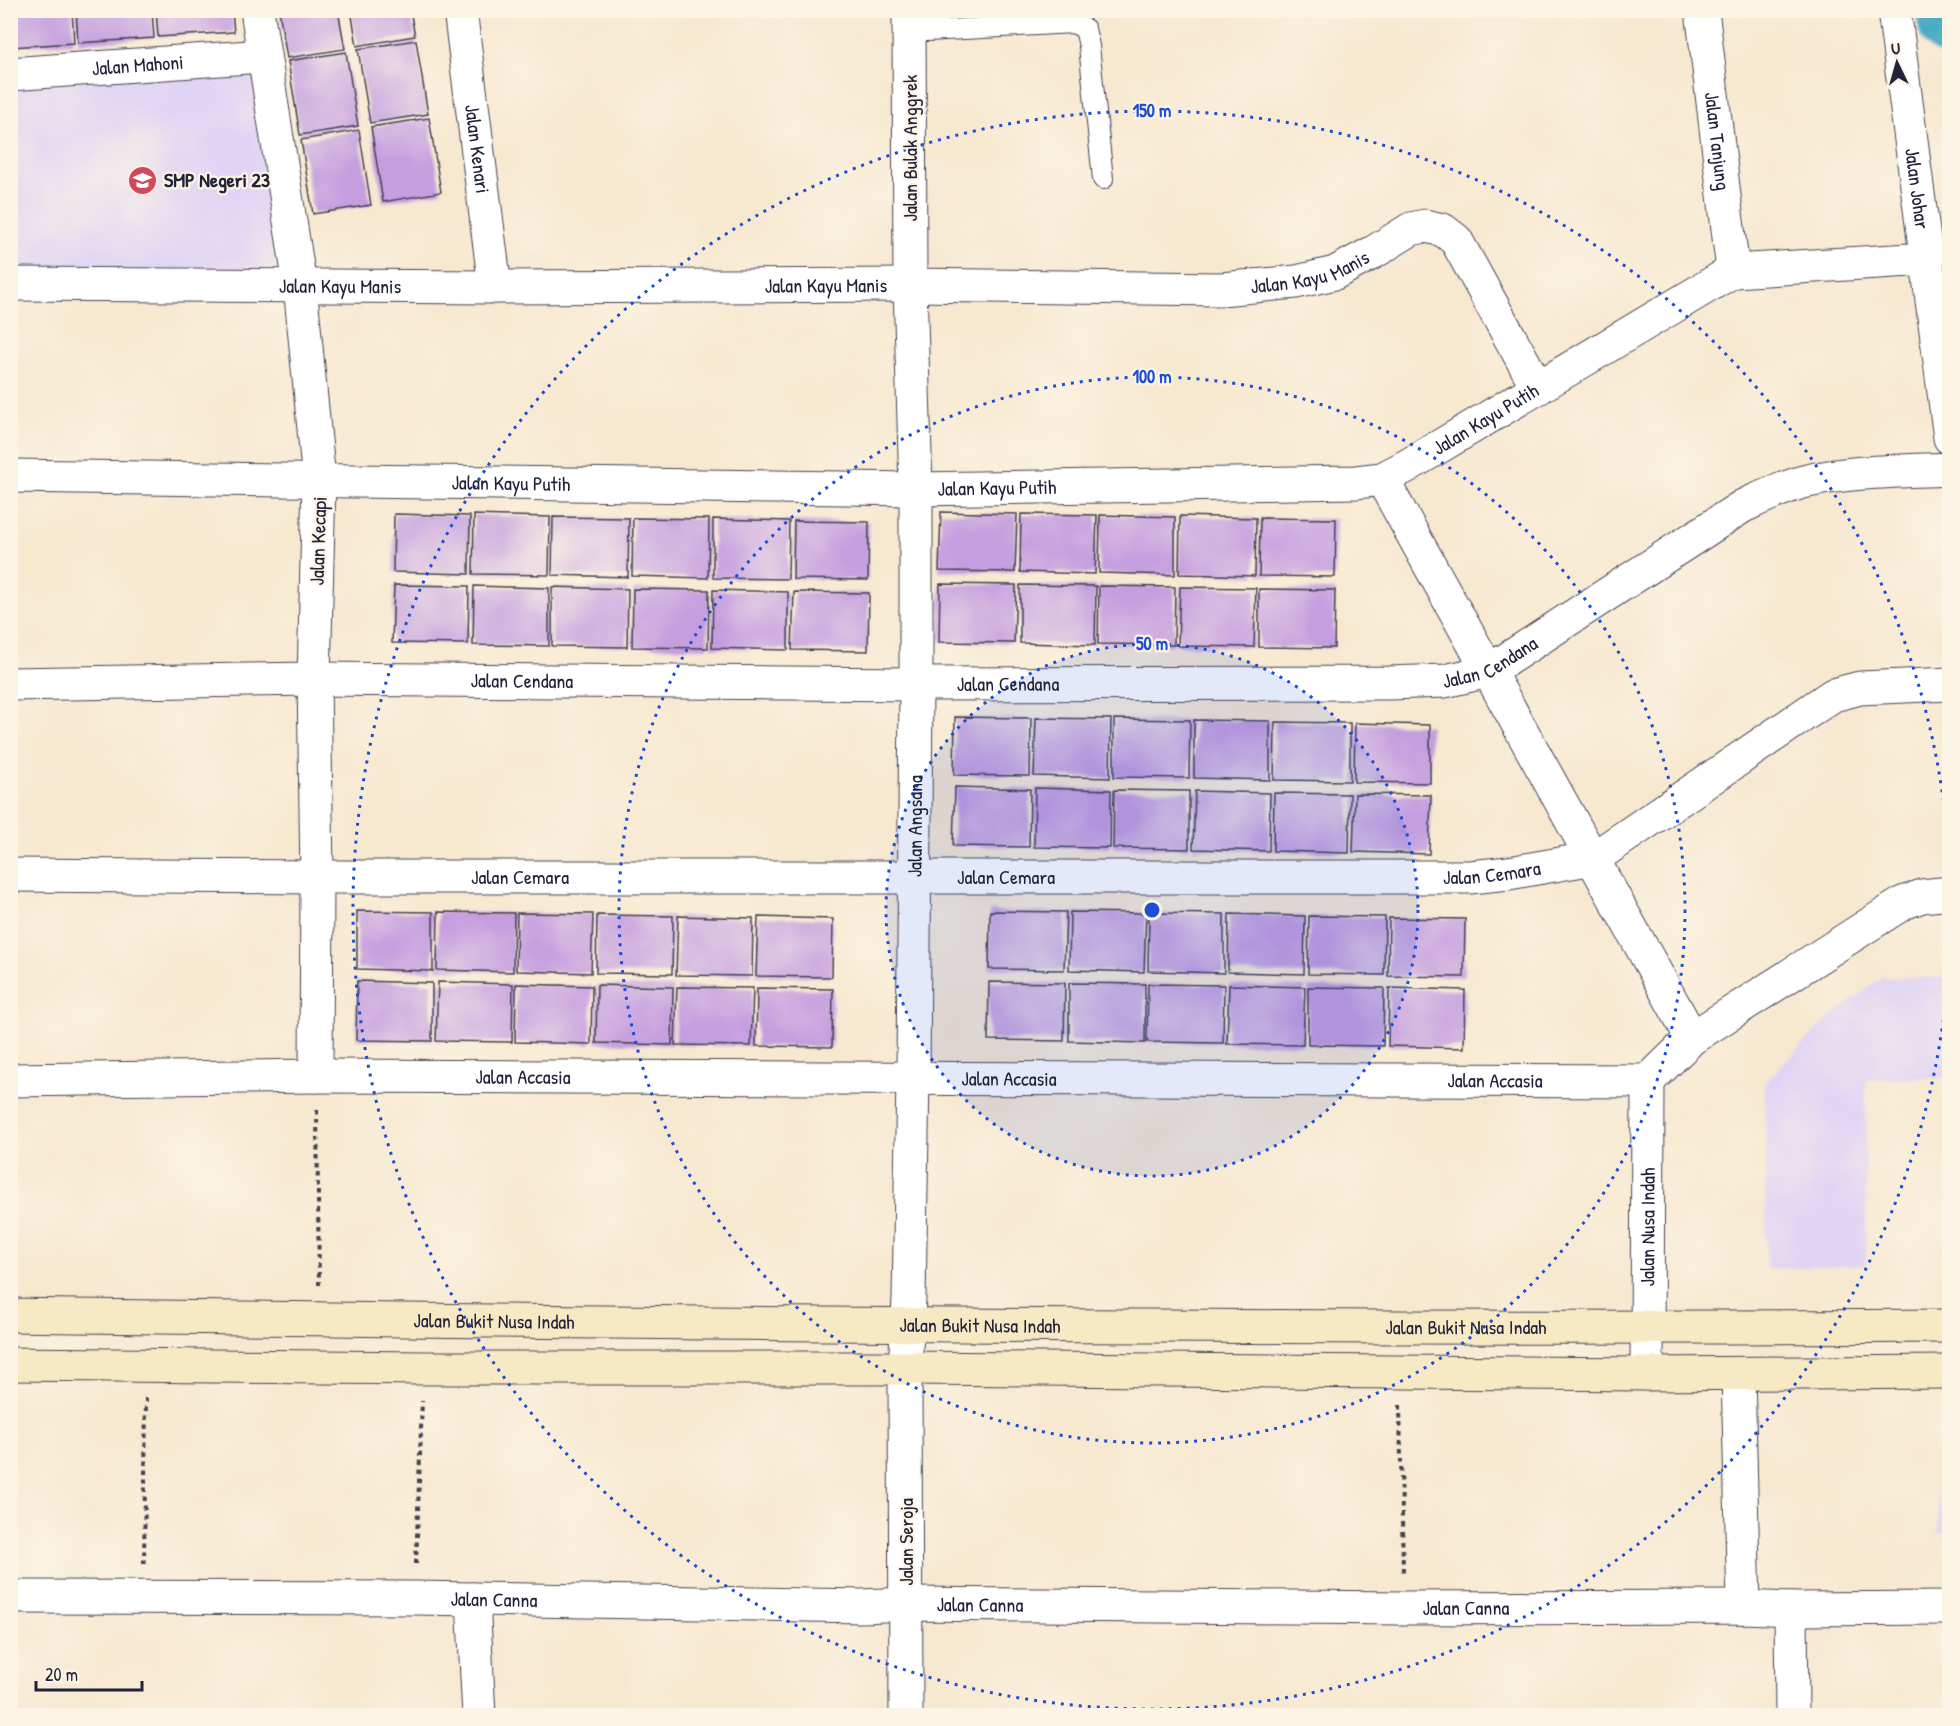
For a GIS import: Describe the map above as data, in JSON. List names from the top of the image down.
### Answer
{
  "streets": {
    "street": [
      "Jalan Mahoni",
      "Jalan Tanjung",
      "Jalan Bulak Anggrek",
      "Jalan Kenari",
      "Jalan Johar",
      "Jalan Kayu Manis",
      "Jalan Kayu Putih",
      "Jalan Kecapi",
      "Jalan Cendana",
      "Jalan Angsana",
      "Jalan Cemara",
      "Jalan Accasia",
      "Jalan Nusa Indah",
      "Jalan Bukit Nusa Indah",
      "Jalan Seroja",
      "Jalan Canna"
    ]
  },
  "crossings": [
    ["Jalan Mahoni", "Jalan Kecapi"],
    ["Jalan Tanjung", "Jalan Kayu Putih"],
    ["Jalan Bulak Anggrek", "Jalan Kayu Manis"],
    ["Jalan Bulak Anggrek", "Jalan Angsana"],
    ["Jalan Kenari", "Jalan Kayu Manis"],
    ["Jalan Johar", "Jalan Kayu Putih"],
    ["Jalan Kayu Manis", "Jalan Kayu Putih"],
    ["Jalan Kayu Manis", "Jalan Kecapi"],
    ["Jalan Kayu Manis", "Jalan Angsana"],
    ["Jalan Kayu Putih", "Jalan Kecapi"],
    ["Jalan Kayu Putih", "Jalan Angsana"],
    ["Jalan Kecapi", "Jalan Cendana"],
    ["Jalan Kecapi", "Jalan Cemara"],
    ["Jalan Kecapi", "Jalan Accasia"],
    ["Jalan Cendana", "Jalan Angsana"],
    ["Jalan Angsana", "Jalan Cemara"],
    ["Jalan Angsana", "Jalan Accasia"],
    ["Jalan Angsana", "Jalan Bukit Nusa Indah"],
    ["Jalan Angsana", "Jalan Seroja"],
    ["Jalan Accasia", "Jalan Nusa Indah"],
    ["Jalan Nusa Indah", "Jalan Bukit Nusa Indah"],
    ["Jalan Seroja", "Jalan Canna"]
  ],
  "places": {
    "school or university": ["SMP Negeri 23"]
  },
  "scale_bar": "20 m",
  "north": "top",
  "rings": ["150 m", "100 m", "50 m"]
}
